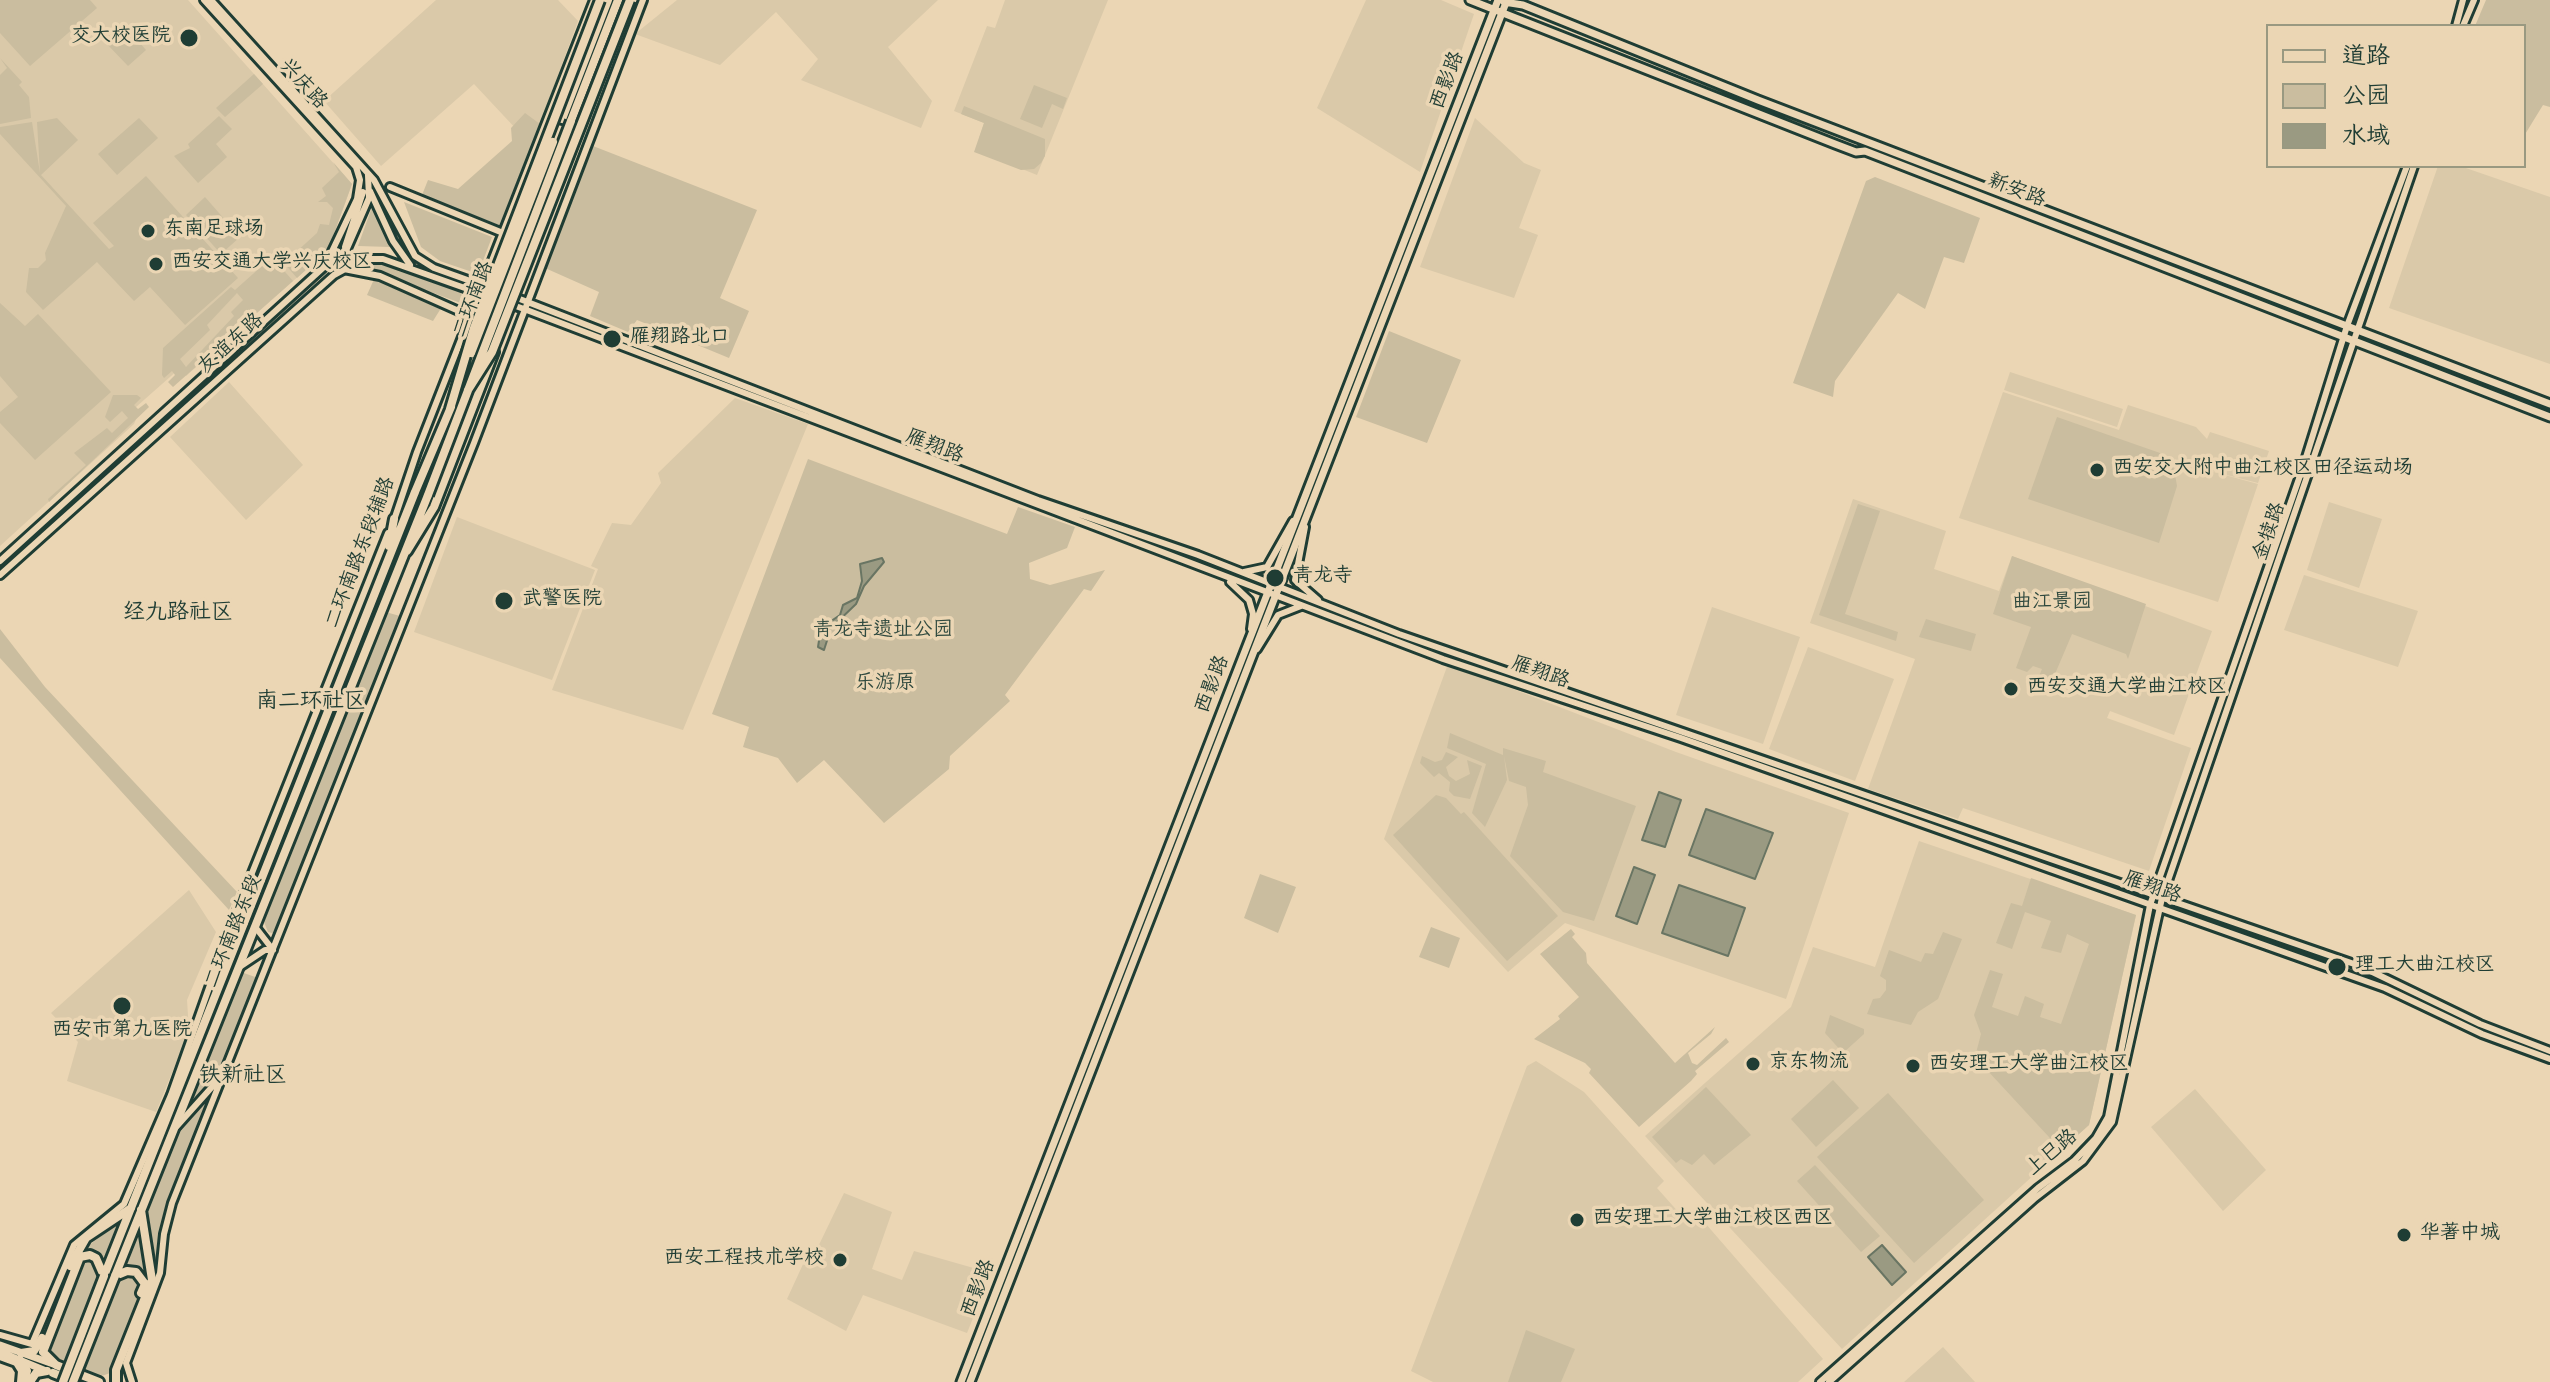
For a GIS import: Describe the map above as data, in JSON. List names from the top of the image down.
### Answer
{
  "streets": {
    "highway": ["二环南路", "二环南路东段"],
    "main road": [
      "西影路",
      "兴庆路",
      "新安路",
      "友谊东路",
      "雁翔路",
      "金犊路",
      "二环南路东段辅路",
      "上巳路"
    ]
  },
  "crossings": [
    ["西影路", "新安路"],
    ["西影路", "雁翔路"],
    ["兴庆路", "友谊东路"],
    ["兴庆路", "二环南路东段辅路"],
    ["新安路", "金犊路"],
    ["二环南路", "二环南路东段"],
    ["雁翔路", "金犊路"],
    ["雁翔路", "上巳路"],
    ["金犊路", "上巳路"]
  ],
  "districts": ["经九路社区", "南二环社区", "铁新社区"],
  "parks": ["曲江景园", "青龙寺遗址公园", "乐游原"],
  "places": [
    "交大校医院",
    "东南足球场",
    "西安交通大学兴庆校区",
    "雁翔路北口",
    "西安交大附中曲江校区田径运动场",
    "青龙寺",
    "武警医院",
    "西安交通大学曲江校区",
    "理工大曲江校区",
    "西安市第九医院",
    "京东物流",
    "西安理工大学曲江校区",
    "西安理工大学曲江校区西区",
    "华著中城",
    "西安工程技术学校"
  ],
  "legend": ["道路", "公园", "水域"]
}
